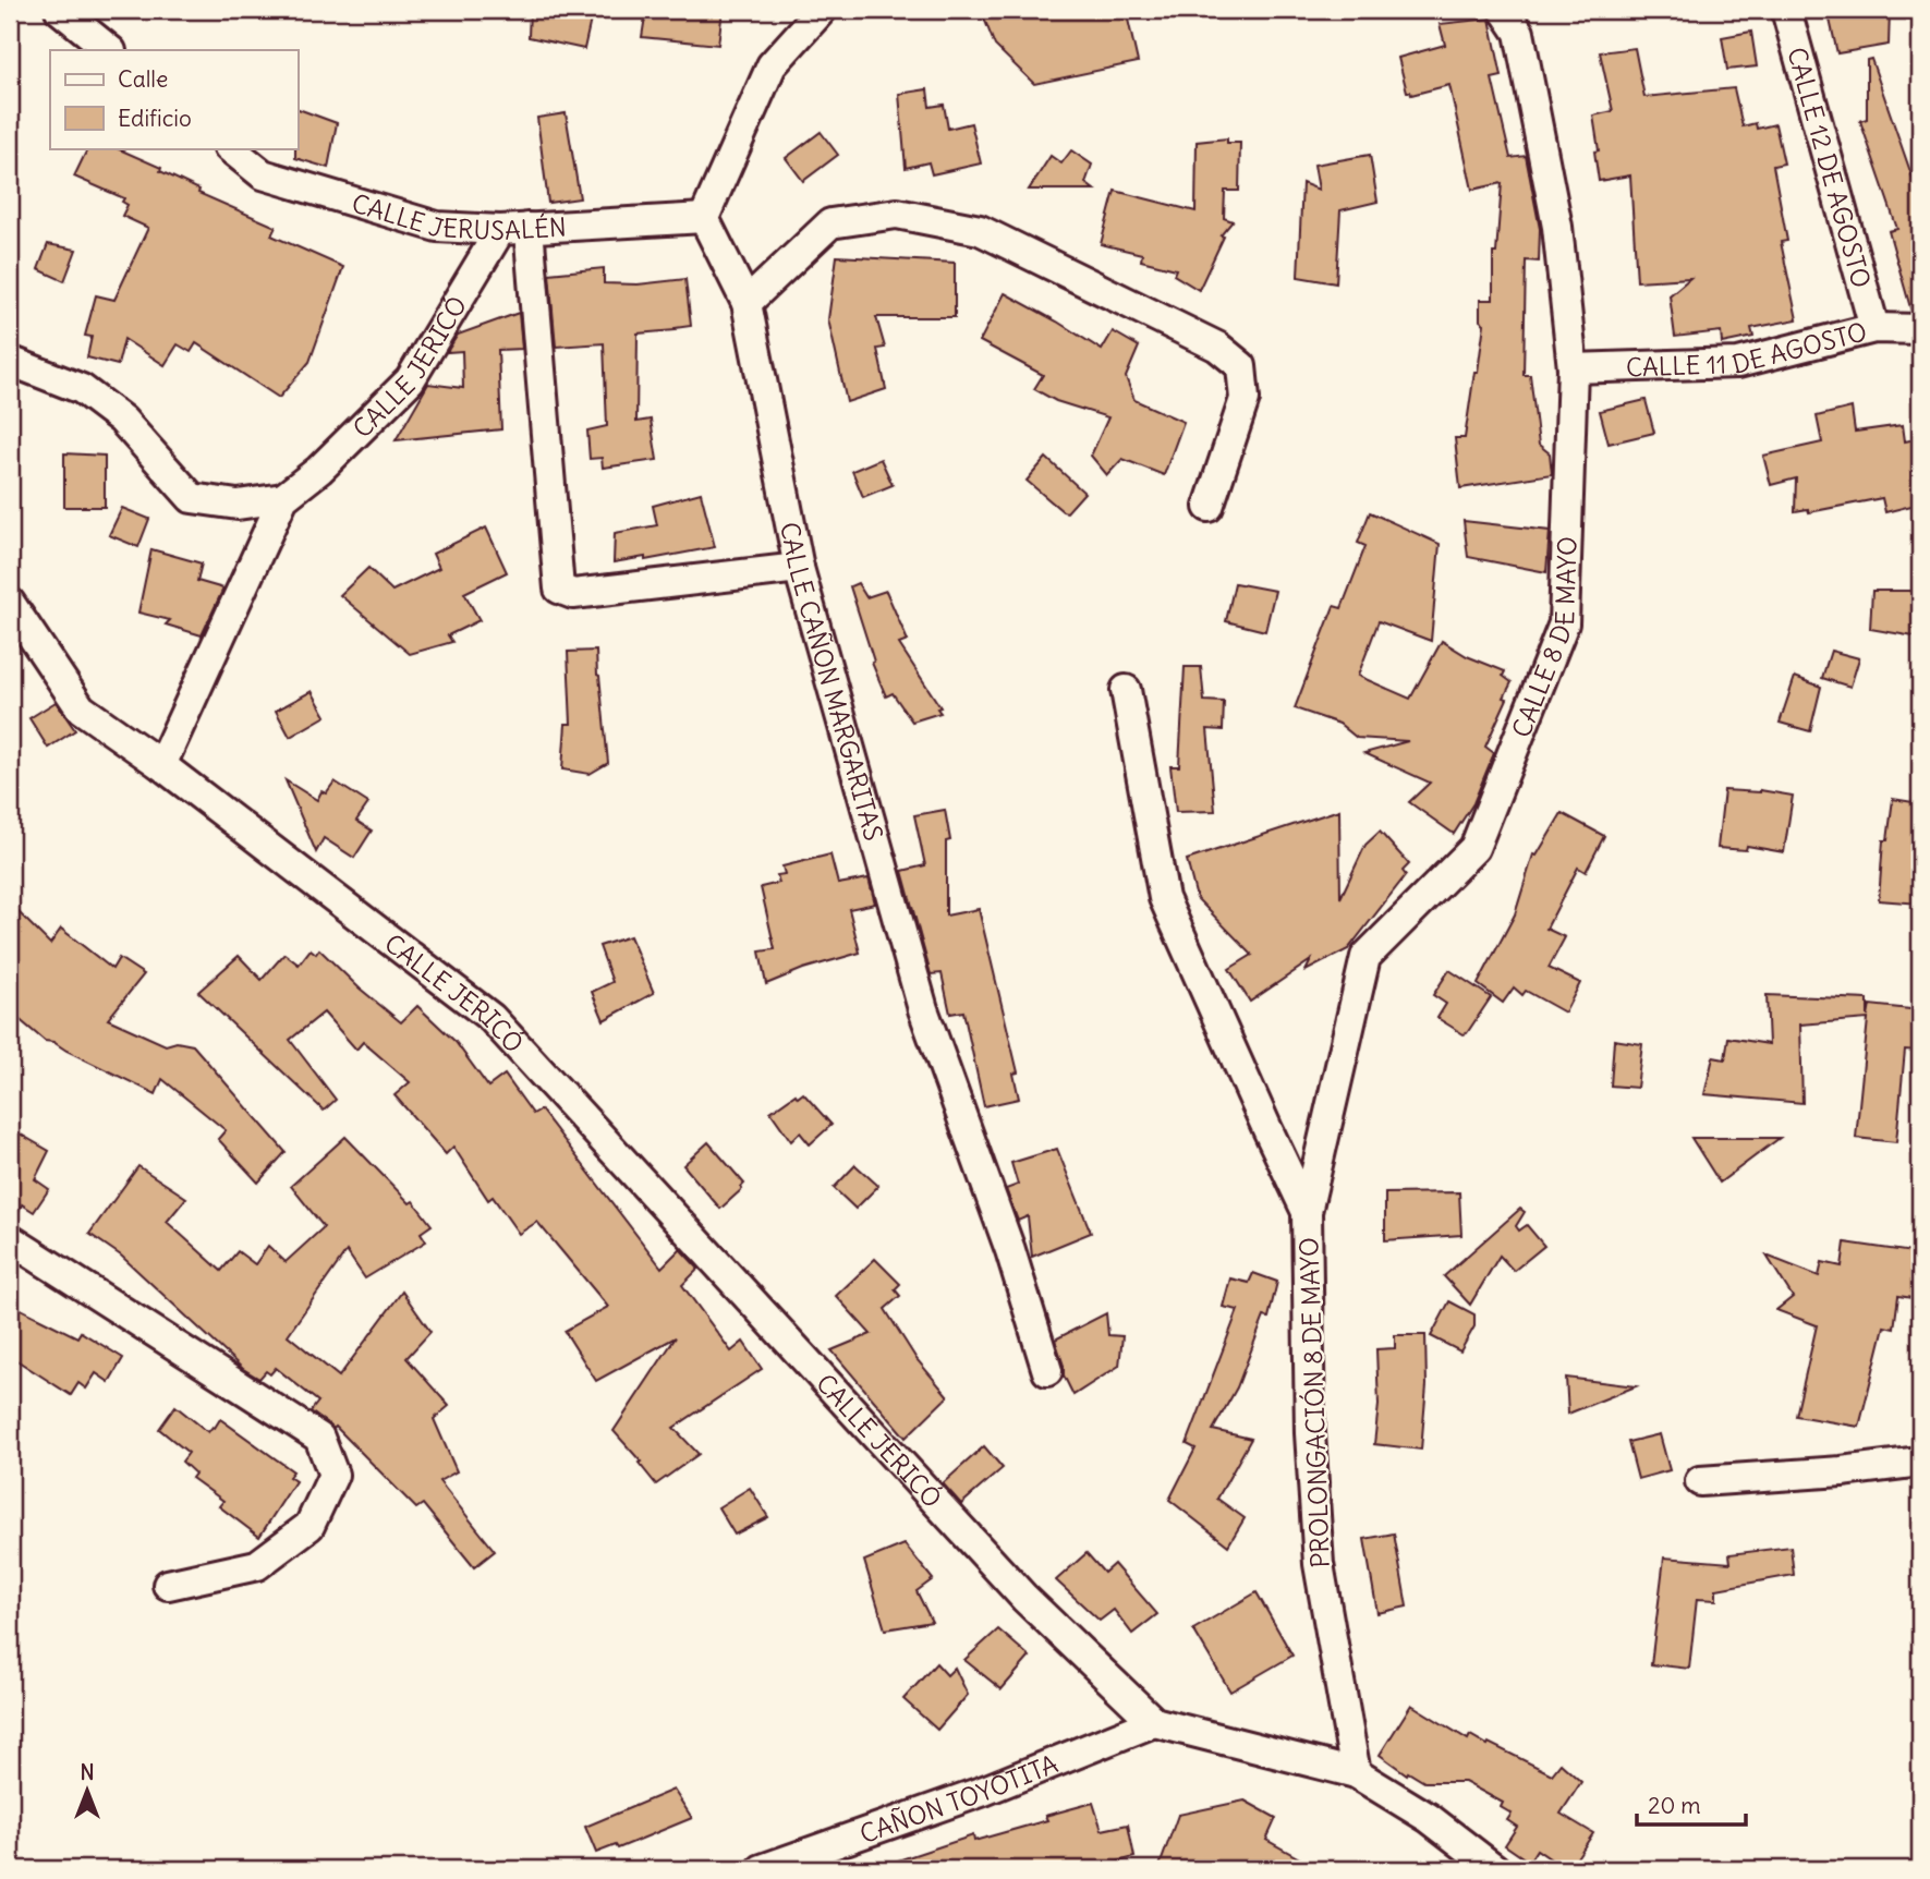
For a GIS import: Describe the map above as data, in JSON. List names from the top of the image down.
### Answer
{
  "streets": {
    "street": [
      "CALLE 12 DE AGOSTO",
      "CALLE JERUSALÉN",
      "CALLE 11 DE AGOSTO",
      "CALLE JERICÓ",
      "CALLE 8 DE MAYO",
      "CALLE CAÑON MARGARITAS",
      "PROLONGACIÓN 8 DE MAYO",
      "CAÑON TOYOTITA"
    ]
  },
  "crossings": [
    ["CALLE 12 DE AGOSTO", "CALLE 11 DE AGOSTO"],
    ["CALLE JERUSALÉN", "CALLE JERICÓ"],
    ["CALLE JERUSALÉN", "CALLE CAÑON MARGARITAS"],
    ["CALLE 11 DE AGOSTO", "CALLE 8 DE MAYO"],
    ["CALLE JERICÓ", "CAÑON TOYOTITA"],
    ["CALLE 8 DE MAYO", "PROLONGACIÓN 8 DE MAYO"]
  ],
  "legend": ["Calle", "Edificio"],
  "scale_bar": "20 m",
  "north": "top"
}
